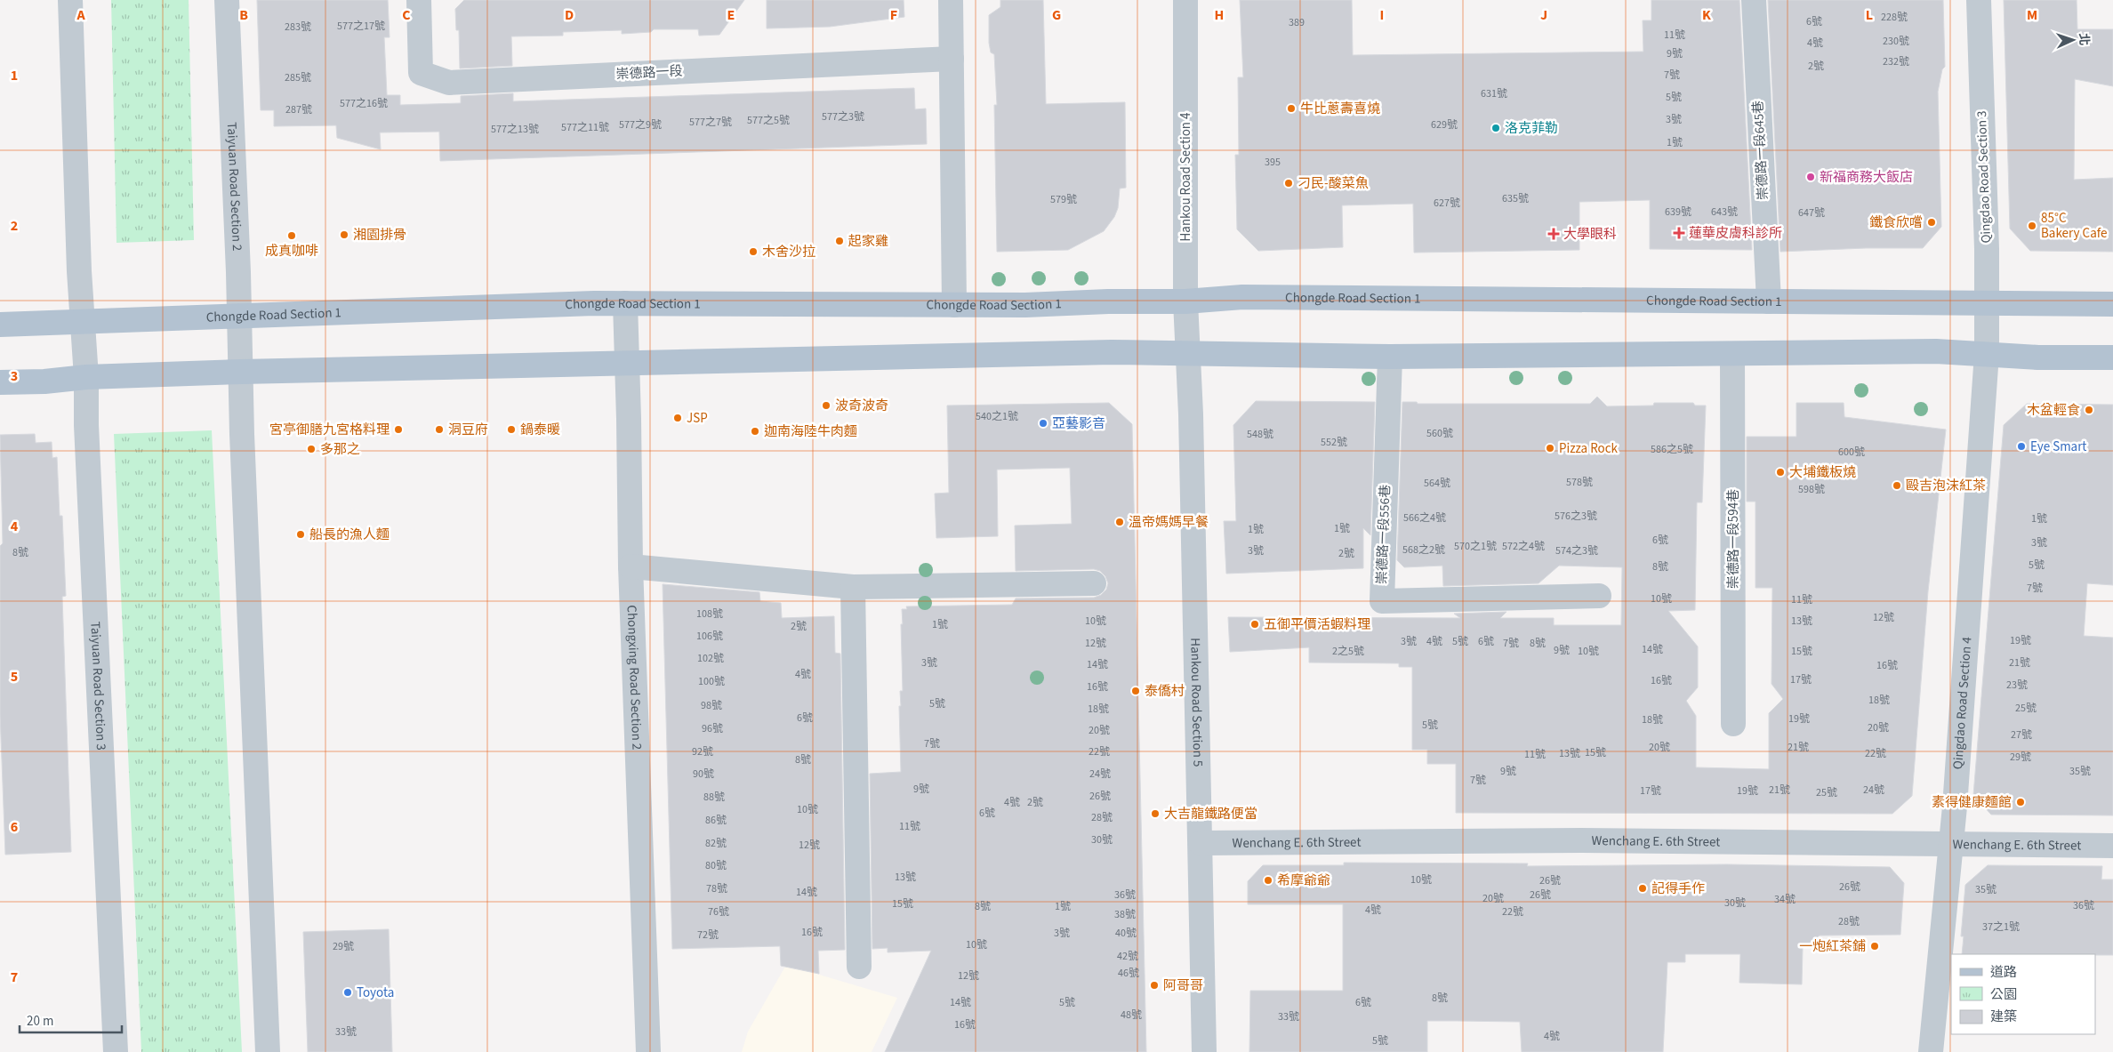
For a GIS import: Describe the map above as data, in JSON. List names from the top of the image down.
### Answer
{
  "streets": {
    "main road": ["Chongde Road Section 1"],
    "street": [
      "崇德路一段",
      "崇德路一段645巷",
      "Hankou Road Section 4",
      "Qingdao Road Section 3",
      "Taiyuan Road Section 2",
      "崇德路一段556巷",
      "崇德路一段594巷",
      "Chongxing Road Section 2",
      "Taiyuan Road Section 3",
      "Hankou Road Section 5",
      "Qingdao Road Section 4",
      "Wenchang E. 6th Street"
    ]
  },
  "crossings": [
    ["崇德路一段645巷", "Chongde Road Section 1"],
    ["Hankou Road Section 4", "Chongde Road Section 1"],
    ["Hankou Road Section 4", "Hankou Road Section 5"],
    ["Qingdao Road Section 3", "Chongde Road Section 1"],
    ["Qingdao Road Section 3", "Qingdao Road Section 4"],
    ["Taiyuan Road Section 2", "Chongde Road Section 1"],
    ["Chongde Road Section 1", "Chongxing Road Section 2"],
    ["Chongde Road Section 1", "Taiyuan Road Section 3"],
    ["Hankou Road Section 5", "Wenchang E. 6th Street"],
    ["Qingdao Road Section 4", "Wenchang E. 6th Street"]
  ],
  "places": {
    "other": [
      "牛比蔥壽喜燒",
      "洛克菲勒",
      "新福商務大飯店",
      "刁民-酸菜魚",
      "鐵食欣嚐",
      "85°C Bakery Cafe",
      "湘園排骨",
      "成真咖啡",
      "起家雞",
      "木舍沙拉",
      "波奇波奇",
      "木盆輕食",
      "JSP",
      "亞藝影音",
      "宮亭御膳九宮格料理",
      "洞豆府",
      "鍋泰暖",
      "迦南海陸牛肉麵",
      "Eye Smart",
      "Pizza Rock",
      "多那之",
      "大埔鐵板燒",
      "毆吉泡沫紅茶",
      "溫帝媽媽早餐",
      "船長的漁人麵",
      "五御平價活蝦料理",
      "泰僑村",
      "素得健康麵館",
      "大吉龍鐵路便當",
      "希摩爺爺",
      "記得手作",
      "一炮紅茶鋪",
      "阿哥哥",
      "Toyota"
    ],
    "health": ["蓮華皮膚科診所", "大學眼科"]
  },
  "house_numbers": [
    "228號",
    "6號",
    "389",
    "577之17號",
    "283號",
    "11號",
    "230號",
    "4號",
    "9號",
    "232號",
    "2號",
    "7號",
    "285號",
    "631號",
    "5號",
    "577之16號",
    "287號",
    "577之3號",
    "3號",
    "577之5號",
    "577之7號",
    "577之9號",
    "629號",
    "577之11號",
    "577之13號",
    "1號",
    "395",
    "635號",
    "579號",
    "627號",
    "639號",
    "643號",
    "647號",
    "540之1號",
    "560號",
    "548號",
    "552號",
    "586之5號",
    "600號",
    "578號",
    "564號",
    "598號",
    "576之3號",
    "566之4號",
    "1號",
    "1號",
    "1號",
    "6號",
    "3號",
    "570之1號",
    "572之4號",
    "568之2號",
    "3號",
    "574之3號",
    "8號",
    "2號",
    "5號",
    "8號",
    "7號",
    "10號",
    "11號",
    "108號",
    "12號",
    "10號",
    "13號",
    "1號",
    "2號",
    "106號",
    "19號",
    "3號",
    "4號",
    "5號",
    "6號",
    "12號",
    "7號",
    "8號",
    "14號",
    "9號",
    "2之5號",
    "10號",
    "15號",
    "102號",
    "3號",
    "21號",
    "14號",
    "16號",
    "4號",
    "17號",
    "16號",
    "100號",
    "23號",
    "16號",
    "18號",
    "5號",
    "98號",
    "25號",
    "18號",
    "6號",
    "19號",
    "18號",
    "5號",
    "20號",
    "96號",
    "20號",
    "27號",
    "7號",
    "20號",
    "21號",
    "92號",
    "22號",
    "15號",
    "13號",
    "22號",
    "11號",
    "29號",
    "8號",
    "9號",
    "35號",
    "90號",
    "24號",
    "7號",
    "9號",
    "21號",
    "24號",
    "17號",
    "19號",
    "25號",
    "26號",
    "88號",
    "4號",
    "2號",
    "10號",
    "6號",
    "28號",
    "86號",
    "11號",
    "30號",
    "82號",
    "12號",
    "80號",
    "13號",
    "10號",
    "26號",
    "26號",
    "78號",
    "35號",
    "14號",
    "36號",
    "26號",
    "20號",
    "34號",
    "30號",
    "15號",
    "36號",
    "8號",
    "1號",
    "4號",
    "76號",
    "22號",
    "38號",
    "28號",
    "37之1號",
    "16號",
    "3號",
    "40號",
    "72號",
    "10號",
    "29號",
    "42號",
    "46號",
    "12號",
    "8號",
    "14號",
    "5號",
    "6號",
    "48號",
    "33號",
    "16號",
    "33號",
    "4號",
    "5號"
  ],
  "legend": ["道路", "公園", "建築"],
  "scale_bar": "20 m",
  "north": "right",
  "grid": {
    "columns": [
      "A",
      "B",
      "C",
      "D",
      "E",
      "F",
      "G",
      "H",
      "I",
      "J",
      "K",
      "L",
      "M"
    ],
    "rows": [
      "1",
      "2",
      "3",
      "4",
      "5",
      "6",
      "7"
    ]
  }
}
